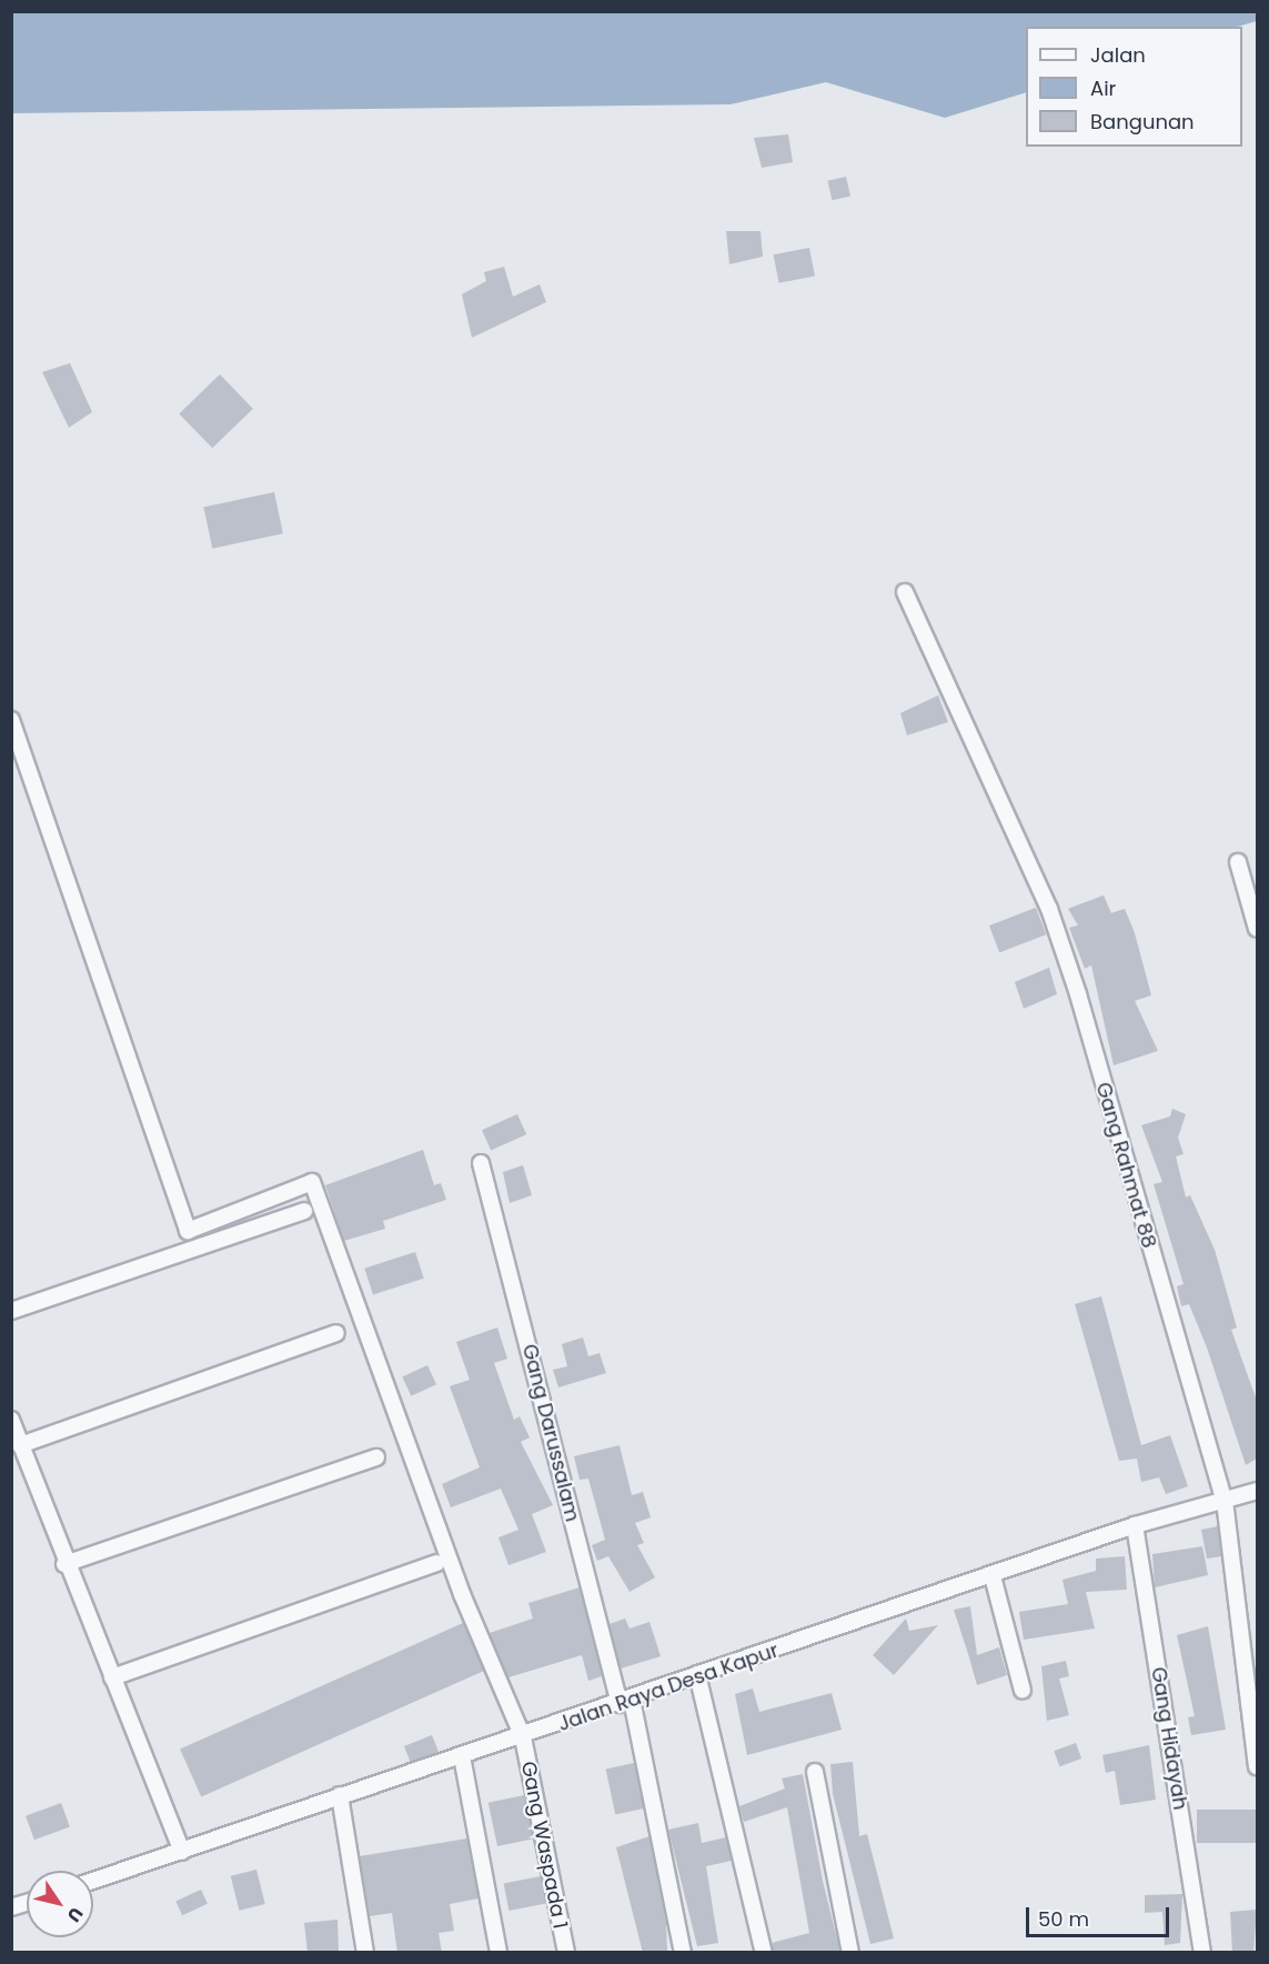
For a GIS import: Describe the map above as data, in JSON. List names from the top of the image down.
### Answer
{
  "streets": {
    "street": [
      "Gang Rahmat 88",
      "Gang Darussalam",
      "Jalan Raya Desa Kapur",
      "Gang Hidayah",
      "Gang Waspada 1"
    ]
  },
  "crossings": [
    ["Gang Rahmat 88", "Jalan Raya Desa Kapur"],
    ["Gang Darussalam", "Jalan Raya Desa Kapur"],
    ["Jalan Raya Desa Kapur", "Gang Hidayah"],
    ["Jalan Raya Desa Kapur", "Gang Waspada 1"]
  ],
  "legend": ["Jalan", "Air", "Bangunan"],
  "scale_bar": "50 m",
  "north": "bottom right"
}
